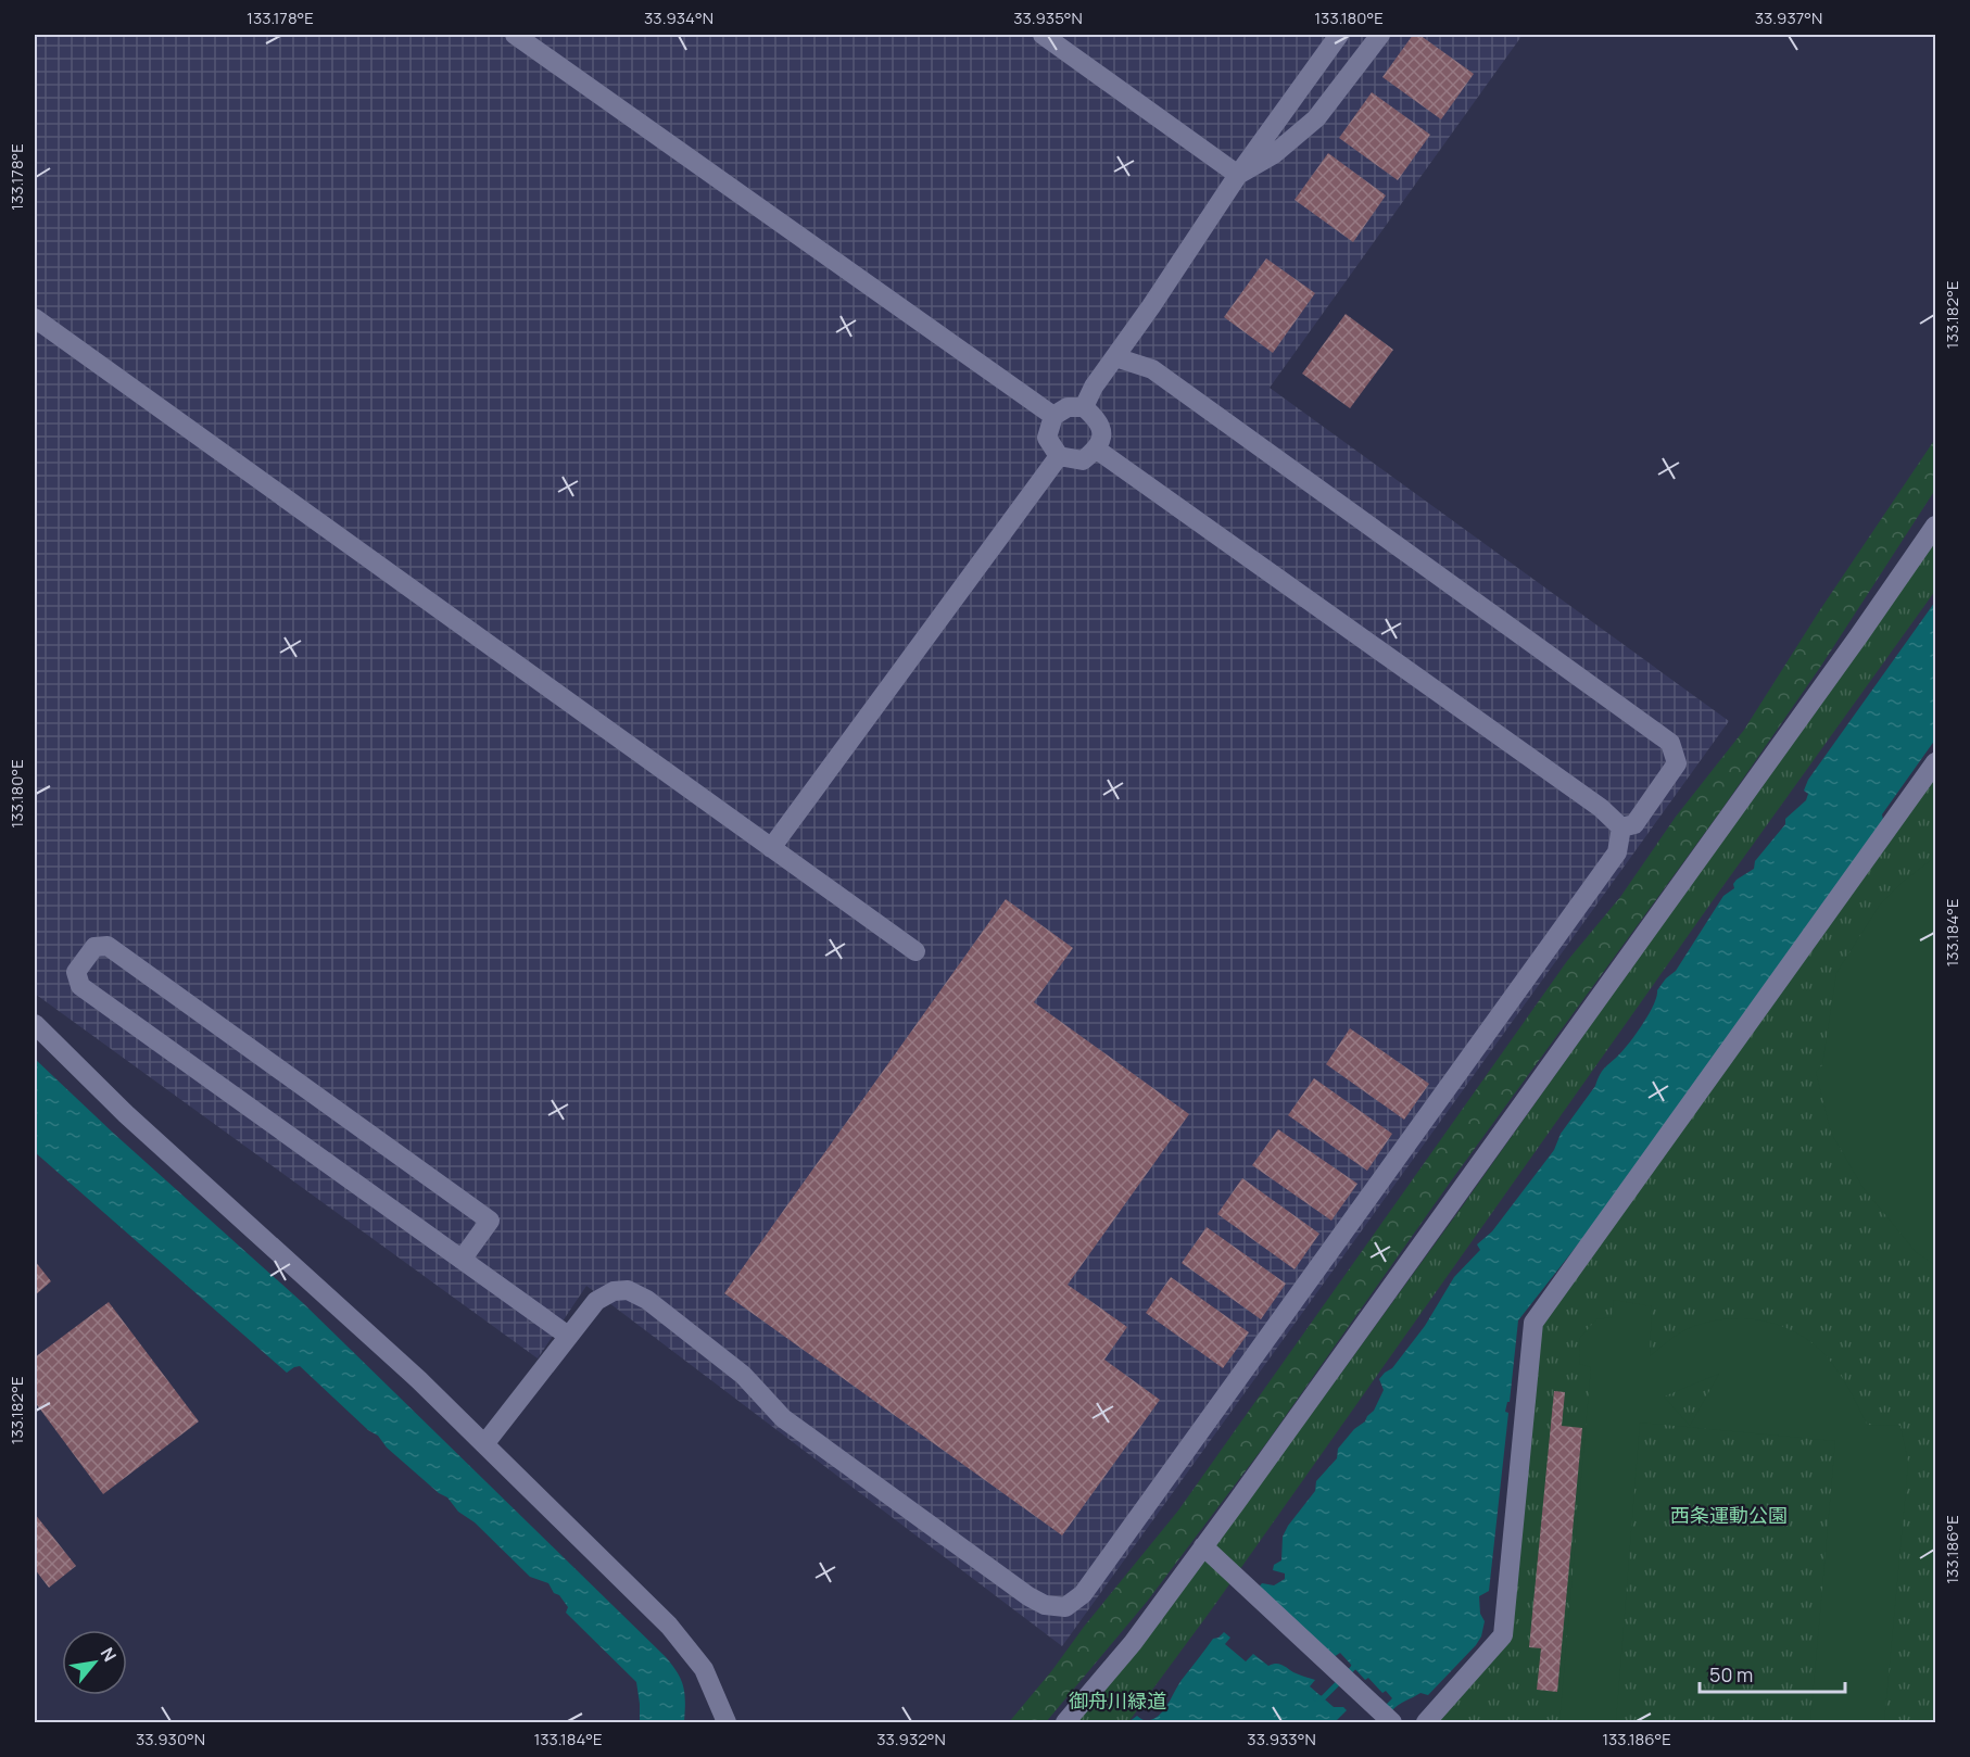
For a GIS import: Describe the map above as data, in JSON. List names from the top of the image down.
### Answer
{
  "parks": ["西条運動公園", "御舟川緑道"],
  "scale_bar": "50 m",
  "north": "top right",
  "coordinates": [
    "133.178°E",
    "33.934°N",
    "33.935°N",
    "133.180°E",
    "33.937°N",
    "133.182°E",
    "133.184°E",
    "133.186°E",
    "33.930°N",
    "33.932°N",
    "33.933°N"
  ]
}
